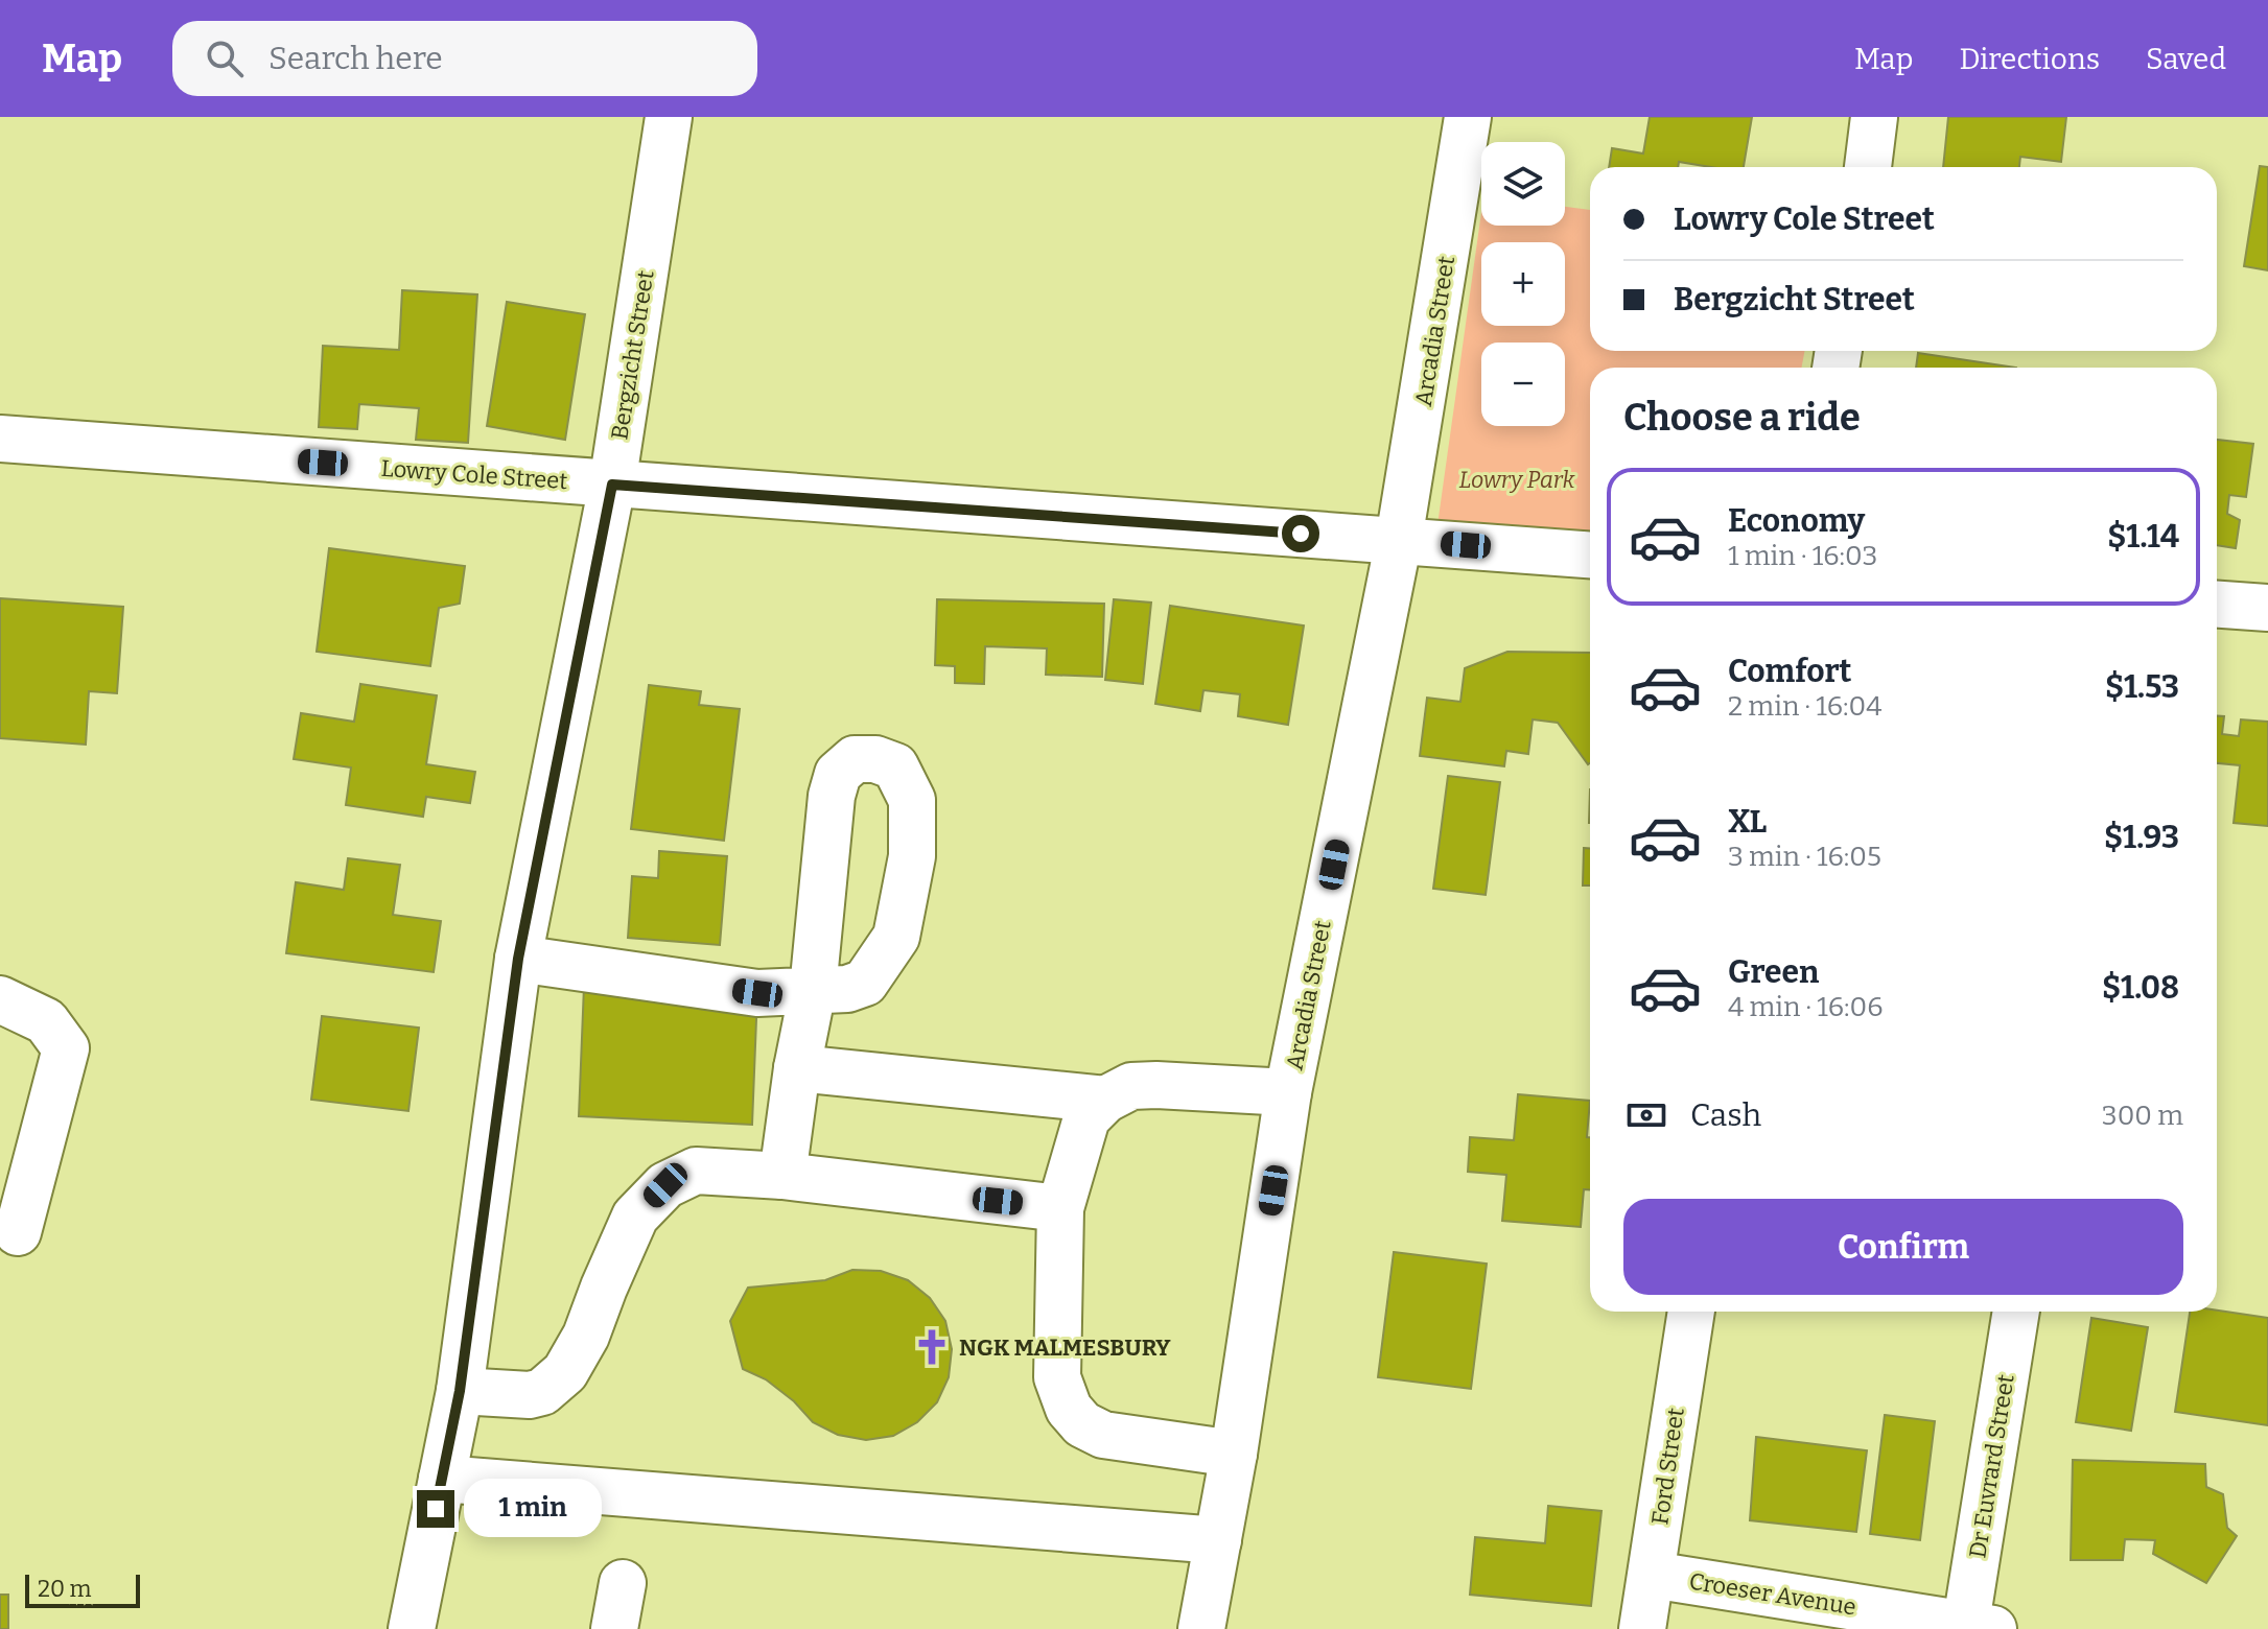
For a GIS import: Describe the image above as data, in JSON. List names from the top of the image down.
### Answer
{
  "streets": {
    "street": [
      "Arcadia Street",
      "Bergzicht Street",
      "Lowry Cole Street",
      "Ford Street",
      "Dr Euvrard Street",
      "Croeser Avenue"
    ]
  },
  "crossings": [
    ["Arcadia Street", "Lowry Cole Street"],
    ["Bergzicht Street", "Lowry Cole Street"],
    ["Ford Street", "Croeser Avenue"],
    ["Dr Euvrard Street", "Croeser Avenue"]
  ],
  "parks": ["Lowry Park"],
  "places": {
    "church": ["NGK MALMESBURY"]
  },
  "scale_bar": "20 m",
  "page": {
    "header": "Map",
    "search": "Search here",
    "nav": ["Map", "Directions", "Saved"],
    "map_buttons": ["+", "−"],
    "banner": ["Lowry Cole Street", "Bergzicht Street"],
    "heading": "Choose a ride",
    "list": [
      {
        "name": "Economy",
        "note": "1 min · 16:03",
        "value": "$1.14"
      },
      {
        "name": "Comfort",
        "note": "2 min · 16:04",
        "value": "$1.53"
      },
      {
        "name": "XL",
        "note": "3 min · 16:05",
        "value": "$1.93"
      },
      {
        "name": "Green",
        "note": "4 min · 16:06",
        "value": "$1.08"
      }
    ],
    "pay": ["Cash", "300 m"],
    "buttons": "Confirm",
    "bubble": "1 min",
    "scale": "20 m"
  }
}
